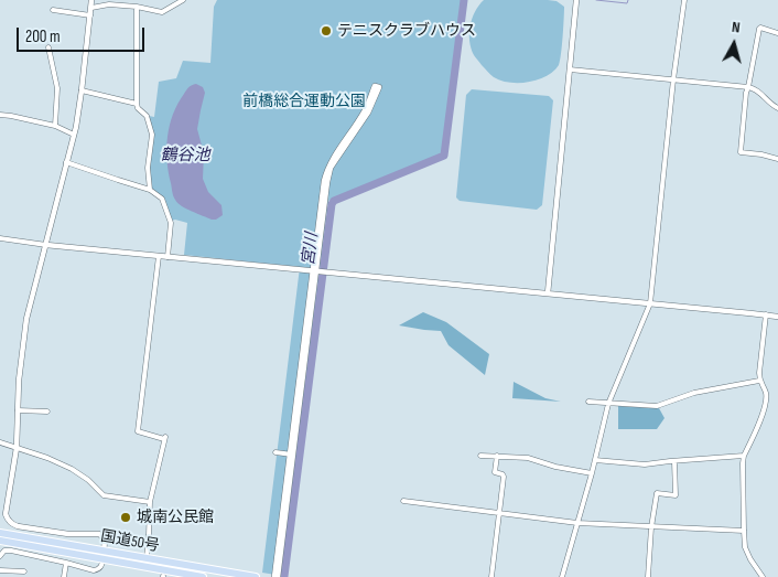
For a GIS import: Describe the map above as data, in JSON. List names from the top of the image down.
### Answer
{
  "streets": {
    "highway": ["国道50号"]
  },
  "water": ["鶴谷池", "宮川"],
  "parks": ["前橋総合運動公園"],
  "places": ["テニスクラブハウス", "城南公民館"],
  "scale_bar": "200 m",
  "north": "top"
}
